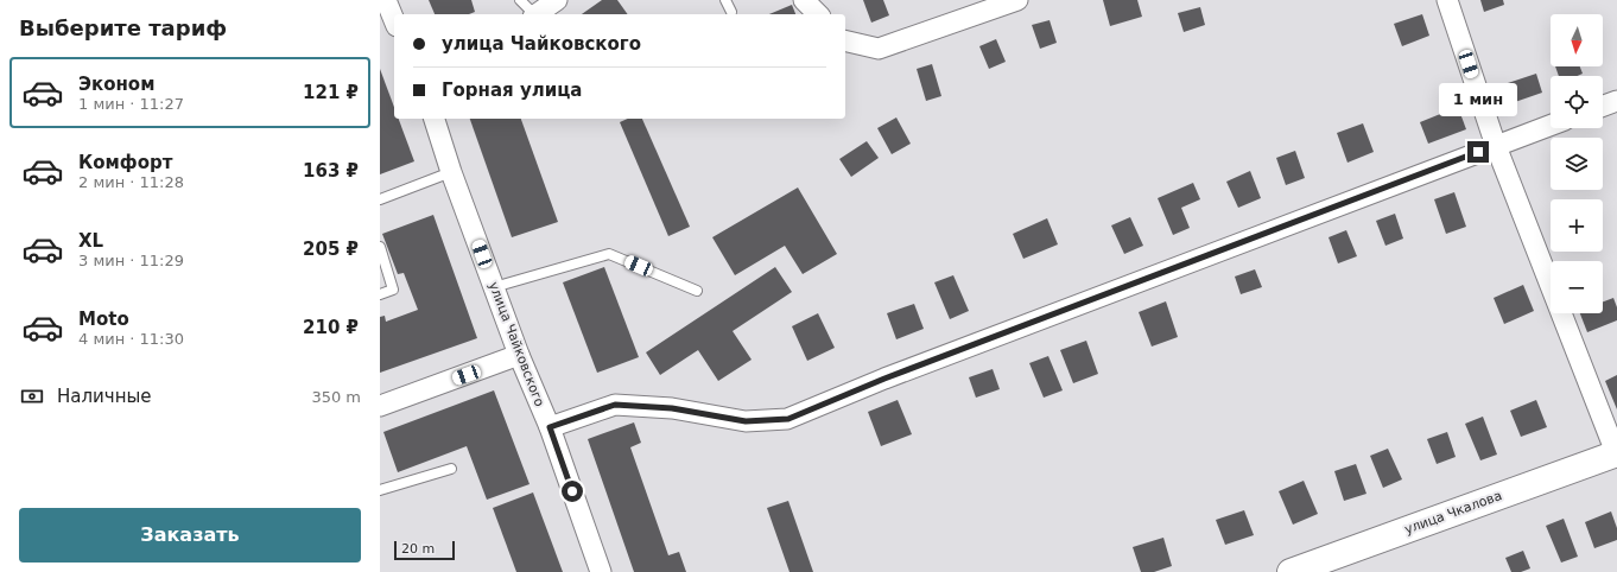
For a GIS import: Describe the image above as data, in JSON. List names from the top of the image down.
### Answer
{
  "streets": {
    "main road": ["улица Чкалова"],
    "street": ["улица Чайковского"]
  },
  "scale_bar": "20 m",
  "north": "bottom",
  "page": {
    "heading": "Выберите тариф",
    "map_buttons": ["+", "−"],
    "banner": ["улица Чайковского", "Горная улица"],
    "list": [
      {
        "name": "Эконом",
        "note": "1 мин · 11:27",
        "value": "121 ₽"
      },
      {
        "name": "Комфорт",
        "note": "2 мин · 11:28",
        "value": "163 ₽"
      },
      {
        "name": "XL",
        "note": "3 мин · 11:29",
        "value": "205 ₽"
      },
      {
        "name": "Moto",
        "note": "4 мин · 11:30",
        "value": "210 ₽"
      }
    ],
    "bubble": "1 мин",
    "pay": ["Наличные", "350 m"],
    "buttons": "Заказать",
    "scale": "20 m"
  }
}
